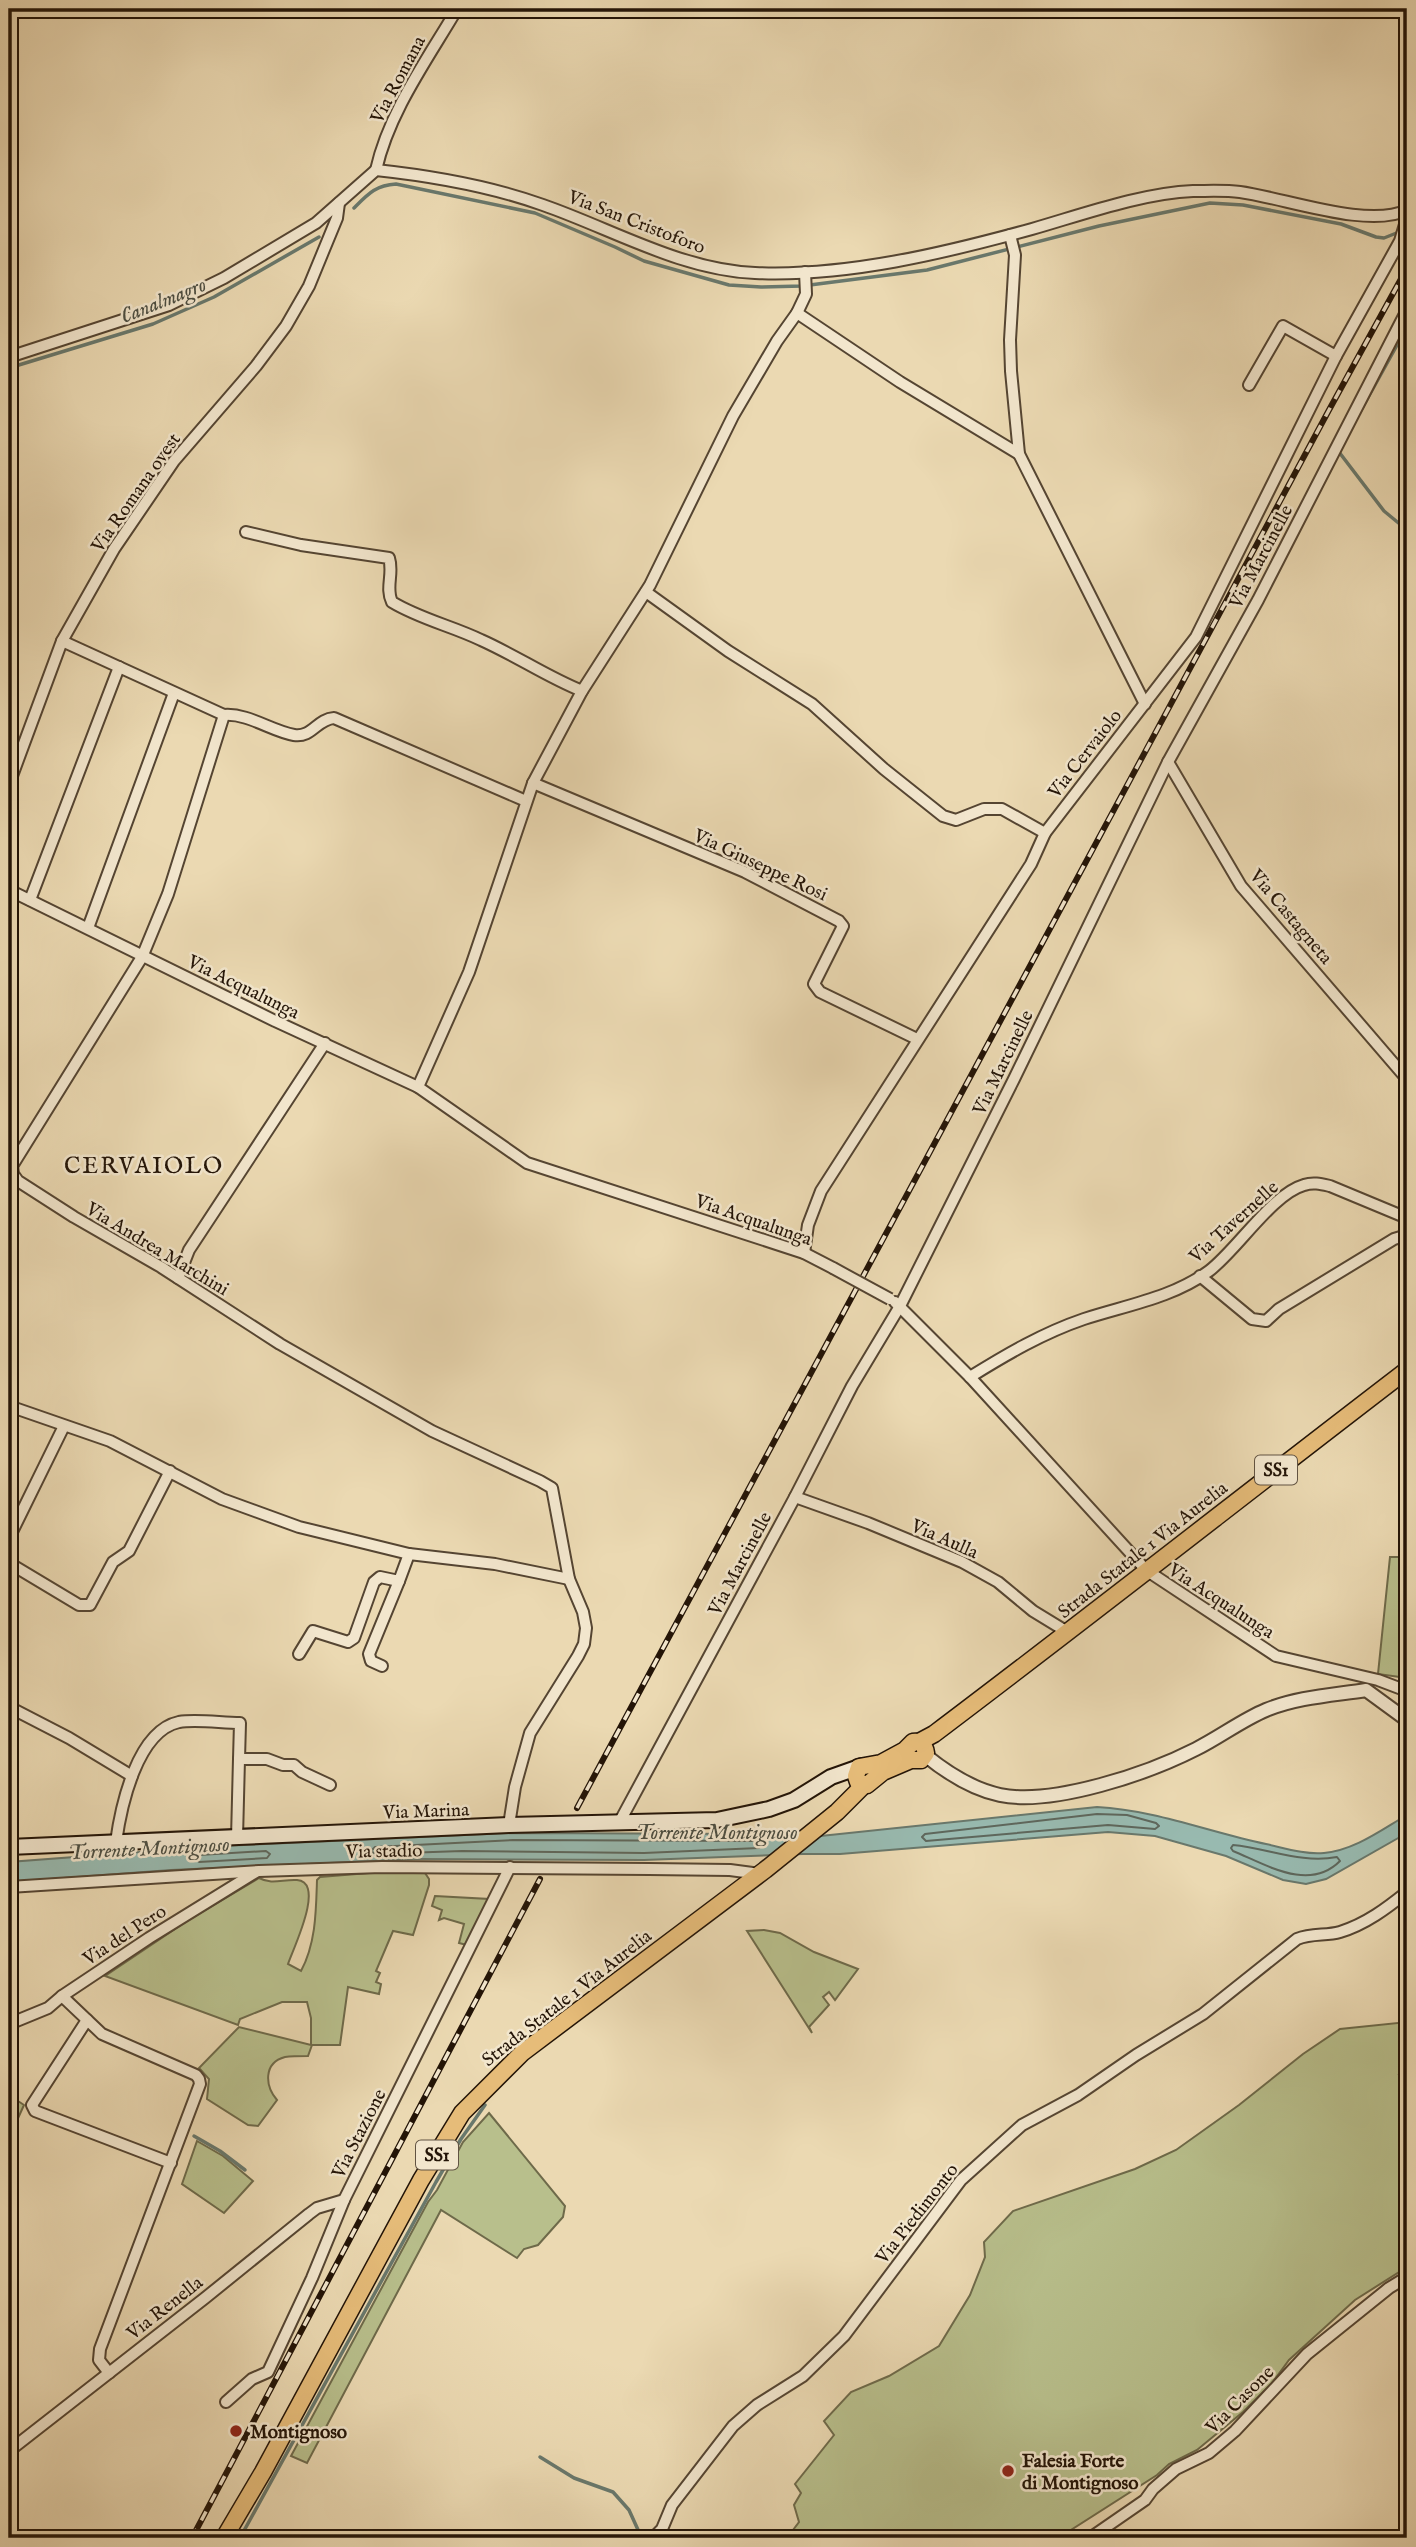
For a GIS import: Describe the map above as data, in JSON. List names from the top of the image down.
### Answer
{
  "streets": {
    "main road": ["SS1", "Strada Statale 1 Via Aurelia", "Via Marina"],
    "street": [
      "Via Romana",
      "Via San Cristoforo",
      "Via Romana ovest",
      "Via Marcinelle",
      "Via Cervaiolo",
      "Via Giuseppe Rosi",
      "Via Castagneta",
      "Via Acqualunga",
      "Via Tavernelle",
      "Via Andrea Marchini",
      "Via Aulla",
      "Via stadio",
      "Via del Pero",
      "Via Stazione",
      "Via Piedimonto",
      "Via Renella",
      "Via Casone"
    ]
  },
  "crossings": [
    ["Via Romana", "Via San Cristoforo"],
    ["Via San Cristoforo", "Via Cervaiolo"],
    ["Via Marcinelle", "Via Castagneta"],
    ["Via Marcinelle", "Via Acqualunga"],
    ["Via Marcinelle", "Via Aulla"],
    ["Via Marcinelle", "Via Marina"],
    ["Via Cervaiolo", "Via Giuseppe Rosi"],
    ["Via Cervaiolo", "Via Acqualunga"],
    ["Via Acqualunga", "Via Tavernelle"],
    ["Via Acqualunga", "Via Andrea Marchini"],
    ["Via Acqualunga", "Strada Statale 1 Via Aurelia"],
    ["Via Aulla", "Strada Statale 1 Via Aurelia"],
    ["Strada Statale 1 Via Aurelia", "Via Marina"],
    ["Strada Statale 1 Via Aurelia", "Via stadio"],
    ["Via stadio", "Via del Pero"],
    ["Via stadio", "Via Stazione"],
    ["Via Stazione", "Via Renella"]
  ],
  "districts": ["CERVAIOLO"],
  "water": ["Canalmagro", "Torrente Montignoso"],
  "places": ["Montignoso", "Falesia Forte di Montignoso"]
}
